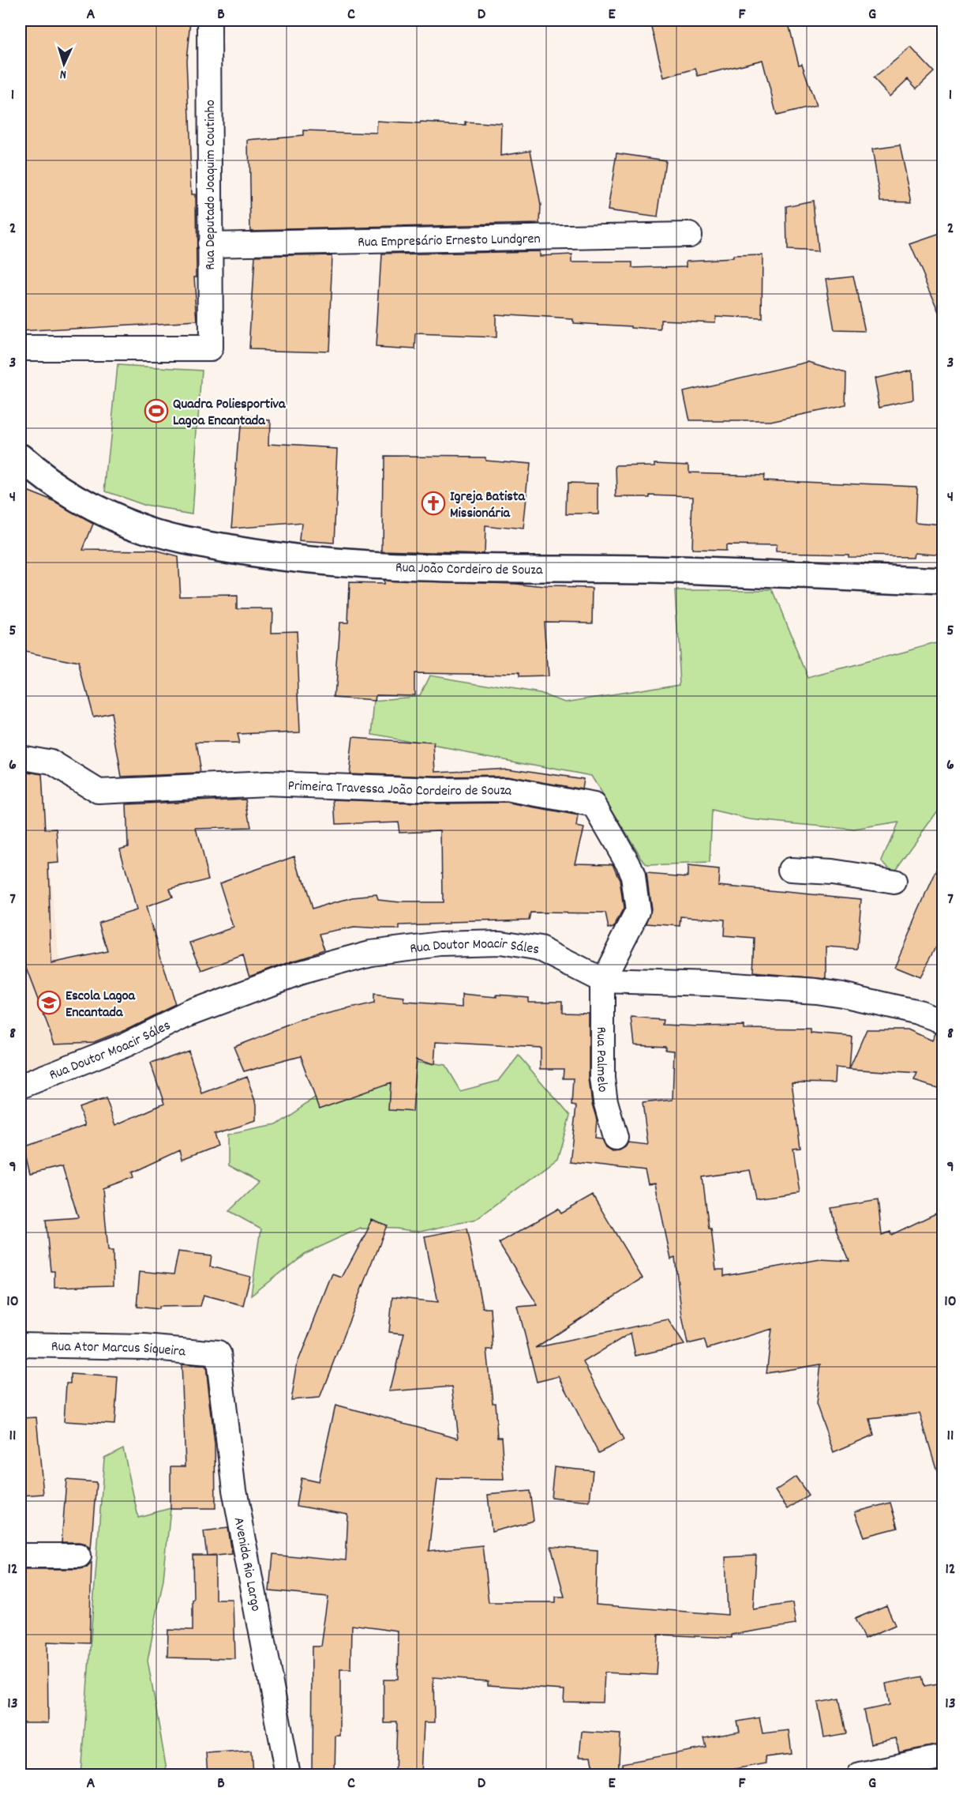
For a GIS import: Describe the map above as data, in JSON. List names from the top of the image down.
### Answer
{
  "streets": {
    "main road": ["Rua João Cordeiro de Souza"],
    "street": [
      "Rua Deputado Joaquim Coutinho",
      "Rua Empresário Ernesto Lundgren",
      "Primeira Travessa João Cordeiro de Souza",
      "Rua Doutor Moacir Sáles",
      "Rua Palmelo",
      "Rua Ator Marcus Siqueira",
      "Avenida Rio Largo"
    ]
  },
  "crossings": [
    ["Rua Deputado Joaquim Coutinho", "Rua Empresário Ernesto Lundgren"],
    ["Primeira Travessa João Cordeiro de Souza", "Rua Doutor Moacir Sáles"],
    ["Primeira Travessa João Cordeiro de Souza", "Rua Palmelo"],
    ["Rua Doutor Moacir Sáles", "Rua Palmelo"],
    ["Rua Ator Marcus Siqueira", "Avenida Rio Largo"]
  ],
  "places": {
    "sports": ["Quadra Poliesportiva Lagoa Encantada"],
    "church": ["Igreja Batista Missionária"],
    "school or university": ["Escola Lagoa Encantada"]
  },
  "north": "bottom",
  "grid": {
    "columns": [
      "A",
      "B",
      "C",
      "D",
      "E",
      "F",
      "G"
    ],
    "rows": [
      "1",
      "2",
      "3",
      "4",
      "5",
      "6",
      "7",
      "8",
      "9",
      "10",
      "11",
      "12",
      "13"
    ]
  }
}
